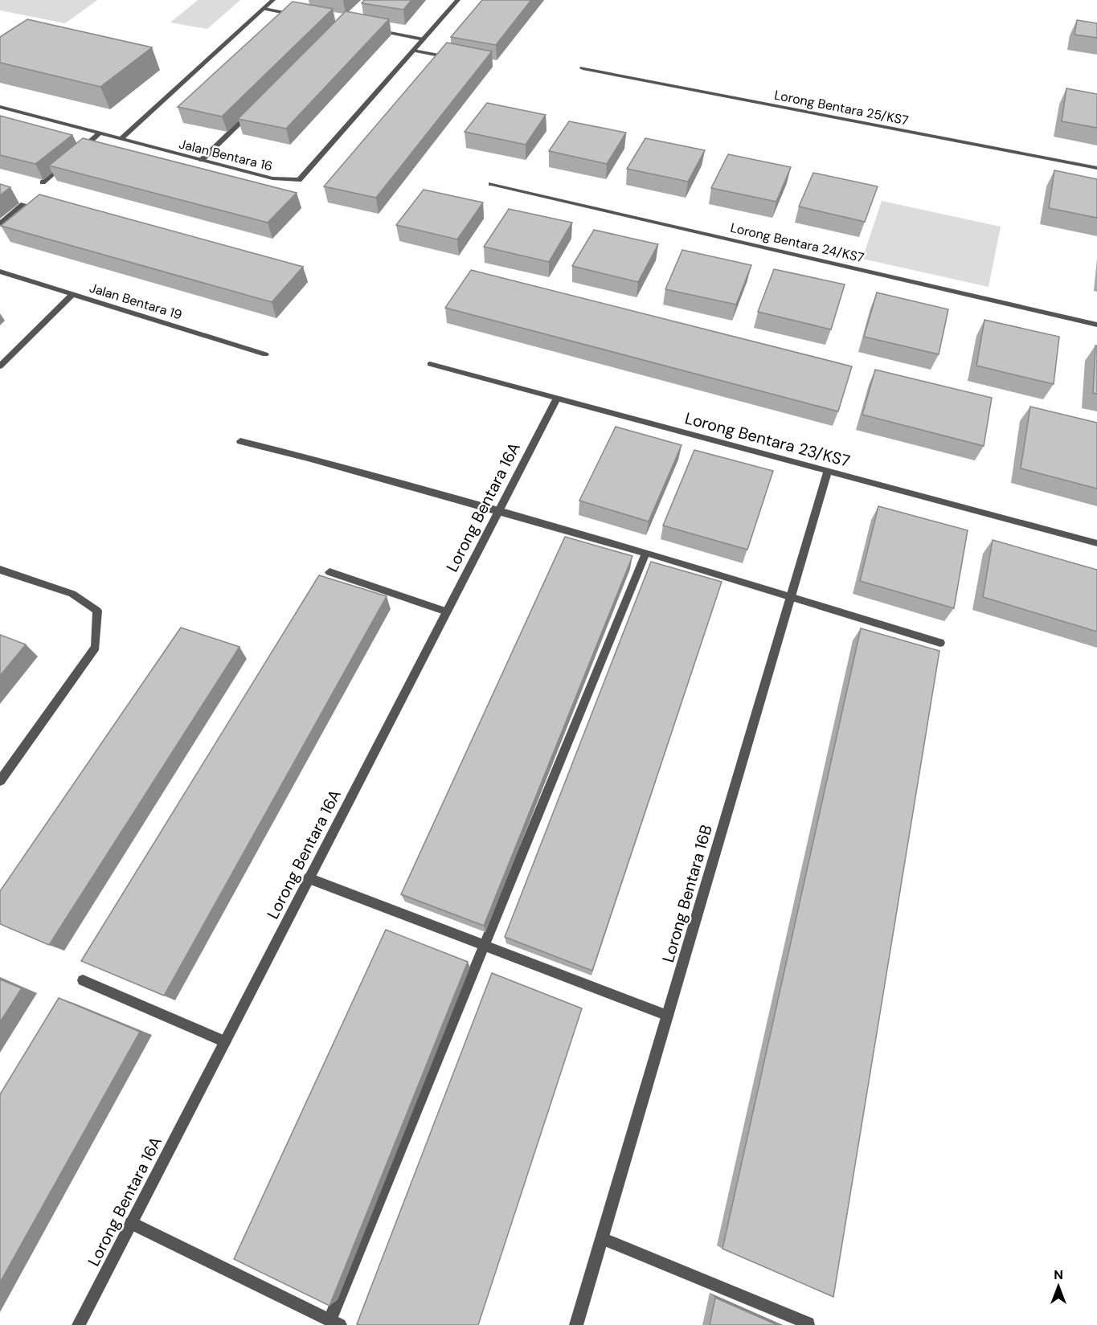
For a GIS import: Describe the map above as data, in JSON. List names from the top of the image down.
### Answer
{
  "streets": {
    "street": [
      "Lorong Bentara 25/KS7",
      "Jalan Bentara 16",
      "Lorong Bentara 24/KS7",
      "Jalan Bentara 19",
      "Lorong Bentara 23/KS7",
      "Lorong Bentara 16A",
      "Lorong Bentara 16B"
    ]
  },
  "crossings": [
    ["Lorong Bentara 23/KS7", "Lorong Bentara 16A"],
    ["Lorong Bentara 23/KS7", "Lorong Bentara 16B"]
  ],
  "north": "top"
}
